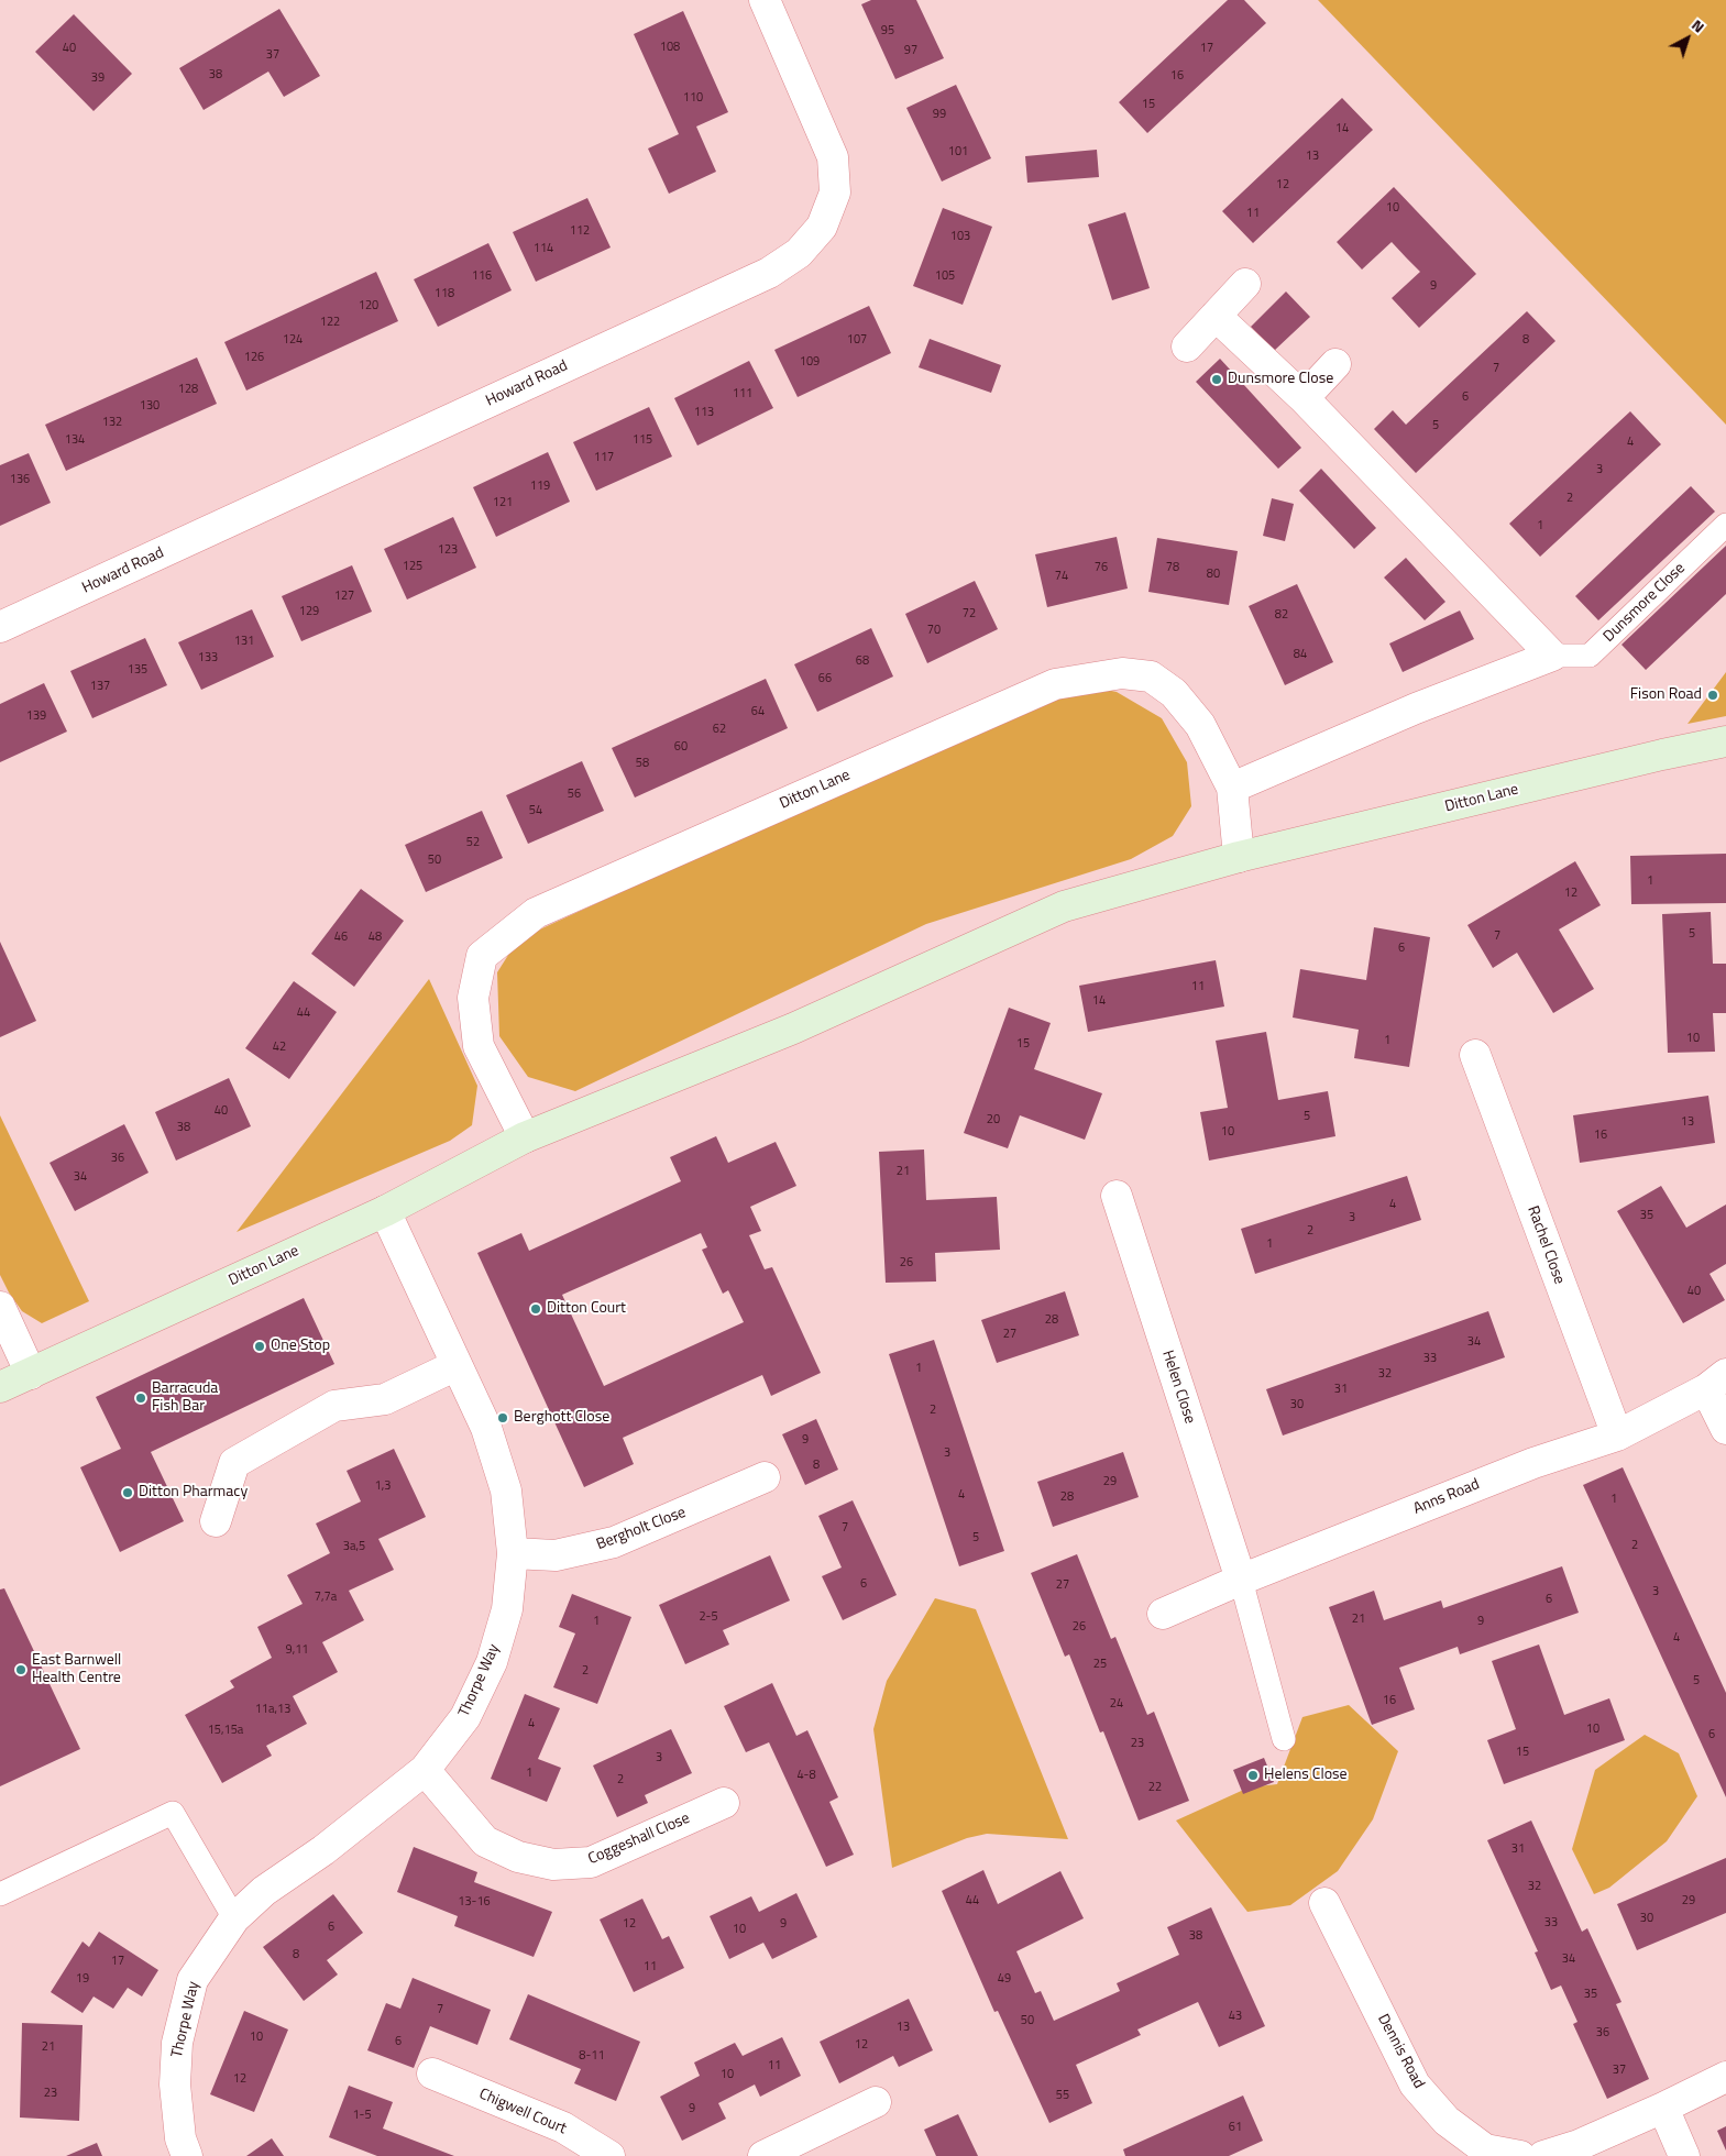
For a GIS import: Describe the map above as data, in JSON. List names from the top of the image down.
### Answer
{
  "streets": {
    "main road": ["Ditton Lane"],
    "street": [
      "Howard Road",
      "Dunsmore Close",
      "Rachel Close",
      "Helen Close",
      "Anns Road",
      "Bergholt Close",
      "Thorpe Way",
      "Coggeshall Close",
      "Dennis Road",
      "Chigwell Court"
    ]
  },
  "crossings": [
    ["Dunsmore Close", "Ditton Lane"],
    ["Ditton Lane", "Thorpe Way"],
    ["Rachel Close", "Anns Road"],
    ["Helen Close", "Anns Road"],
    ["Bergholt Close", "Thorpe Way"],
    ["Thorpe Way", "Coggeshall Close"]
  ],
  "places": [
    "Dunsmore Close",
    "Fison Road",
    "Ditton Court",
    "One Stop",
    "Barracuda Fish Bar",
    "Berghott Close",
    "Ditton Pharmacy",
    "East Barnwell Health Centre",
    "Helens Close"
  ],
  "house_numbers": [
    "95",
    "108",
    "40",
    "17",
    "97",
    "37",
    "38",
    "16",
    "39",
    "110",
    "15",
    "99",
    "14",
    "101",
    "13",
    "12",
    "10",
    "11",
    "112",
    "103",
    "114",
    "116",
    "105",
    "9",
    "118",
    "120",
    "122",
    "124",
    "107",
    "8",
    "126",
    "109",
    "7",
    "128",
    "111",
    "6",
    "130",
    "113",
    "132",
    "5",
    "134",
    "115",
    "4",
    "117",
    "3",
    "136",
    "119",
    "2",
    "121",
    "1",
    "123",
    "125",
    "76",
    "78",
    "80",
    "74",
    "127",
    "129",
    "72",
    "82",
    "70",
    "131",
    "84",
    "133",
    "68",
    "135",
    "66",
    "137",
    "64",
    "139",
    "62",
    "60",
    "58",
    "56",
    "54",
    "52",
    "50",
    "1",
    "12",
    "5",
    "7",
    "46",
    "48",
    "6",
    "11",
    "14",
    "44",
    "10",
    "1",
    "15",
    "42",
    "40",
    "5",
    "20",
    "13",
    "38",
    "10",
    "16",
    "36",
    "21",
    "34",
    "4",
    "35",
    "3",
    "2",
    "1",
    "26",
    "40",
    "28",
    "27",
    "34",
    "33",
    "1",
    "32",
    "31",
    "30",
    "2",
    "9",
    "3",
    "8",
    "29",
    "1,3",
    "4",
    "28",
    "1",
    "7",
    "5",
    "2",
    "3a,5",
    "6",
    "27",
    "3",
    "7,7a",
    "6",
    "2-5",
    "21",
    "1",
    "9",
    "26",
    "4",
    "9,11",
    "25",
    "2",
    "5",
    "16",
    "24",
    "11a,13",
    "4",
    "10",
    "15,15a",
    "6",
    "23",
    "15",
    "3",
    "1",
    "4-8",
    "2",
    "22",
    "31",
    "32",
    "44",
    "29",
    "13-16",
    "30",
    "33",
    "12",
    "9",
    "6",
    "10",
    "38",
    "8",
    "34",
    "17",
    "11",
    "19",
    "49",
    "35",
    "7",
    "43",
    "50",
    "13",
    "36",
    "10",
    "6",
    "12",
    "21",
    "8-11",
    "11",
    "37",
    "10",
    "12",
    "23",
    "55",
    "9",
    "1-5",
    "61"
  ],
  "north": "top right"
}
